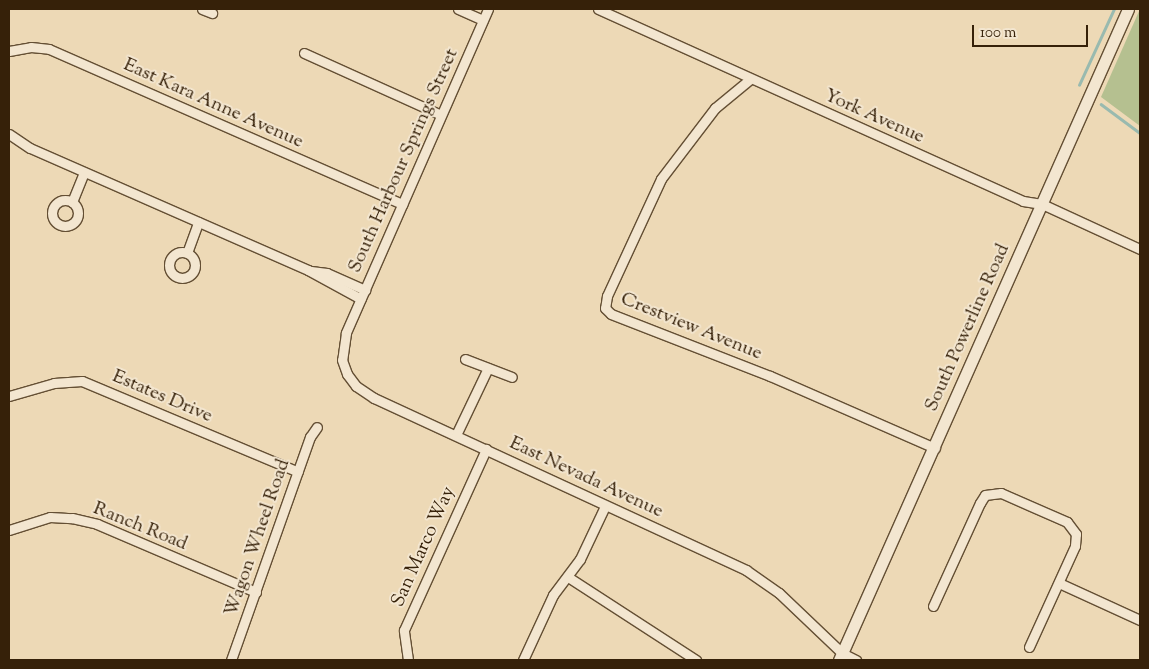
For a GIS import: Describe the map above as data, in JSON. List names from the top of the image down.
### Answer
{
  "streets": {
    "street": [
      "East Kara Anne Avenue",
      "York Avenue",
      "South Harbour Springs Street",
      "Crestview Avenue",
      "South Powerline Road",
      "Estates Drive",
      "East Nevada Avenue",
      "Ranch Road",
      "Wagon Wheel Road",
      "San Marco Way"
    ]
  },
  "crossings": [
    ["East Kara Anne Avenue", "South Harbour Springs Street"],
    ["York Avenue", "Crestview Avenue"],
    ["York Avenue", "South Powerline Road"],
    ["South Harbour Springs Street", "East Nevada Avenue"],
    ["Crestview Avenue", "South Powerline Road"],
    ["South Powerline Road", "East Nevada Avenue"],
    ["Estates Drive", "Wagon Wheel Road"],
    ["East Nevada Avenue", "San Marco Way"],
    ["Ranch Road", "Wagon Wheel Road"]
  ],
  "scale_bar": "100 m"
}
